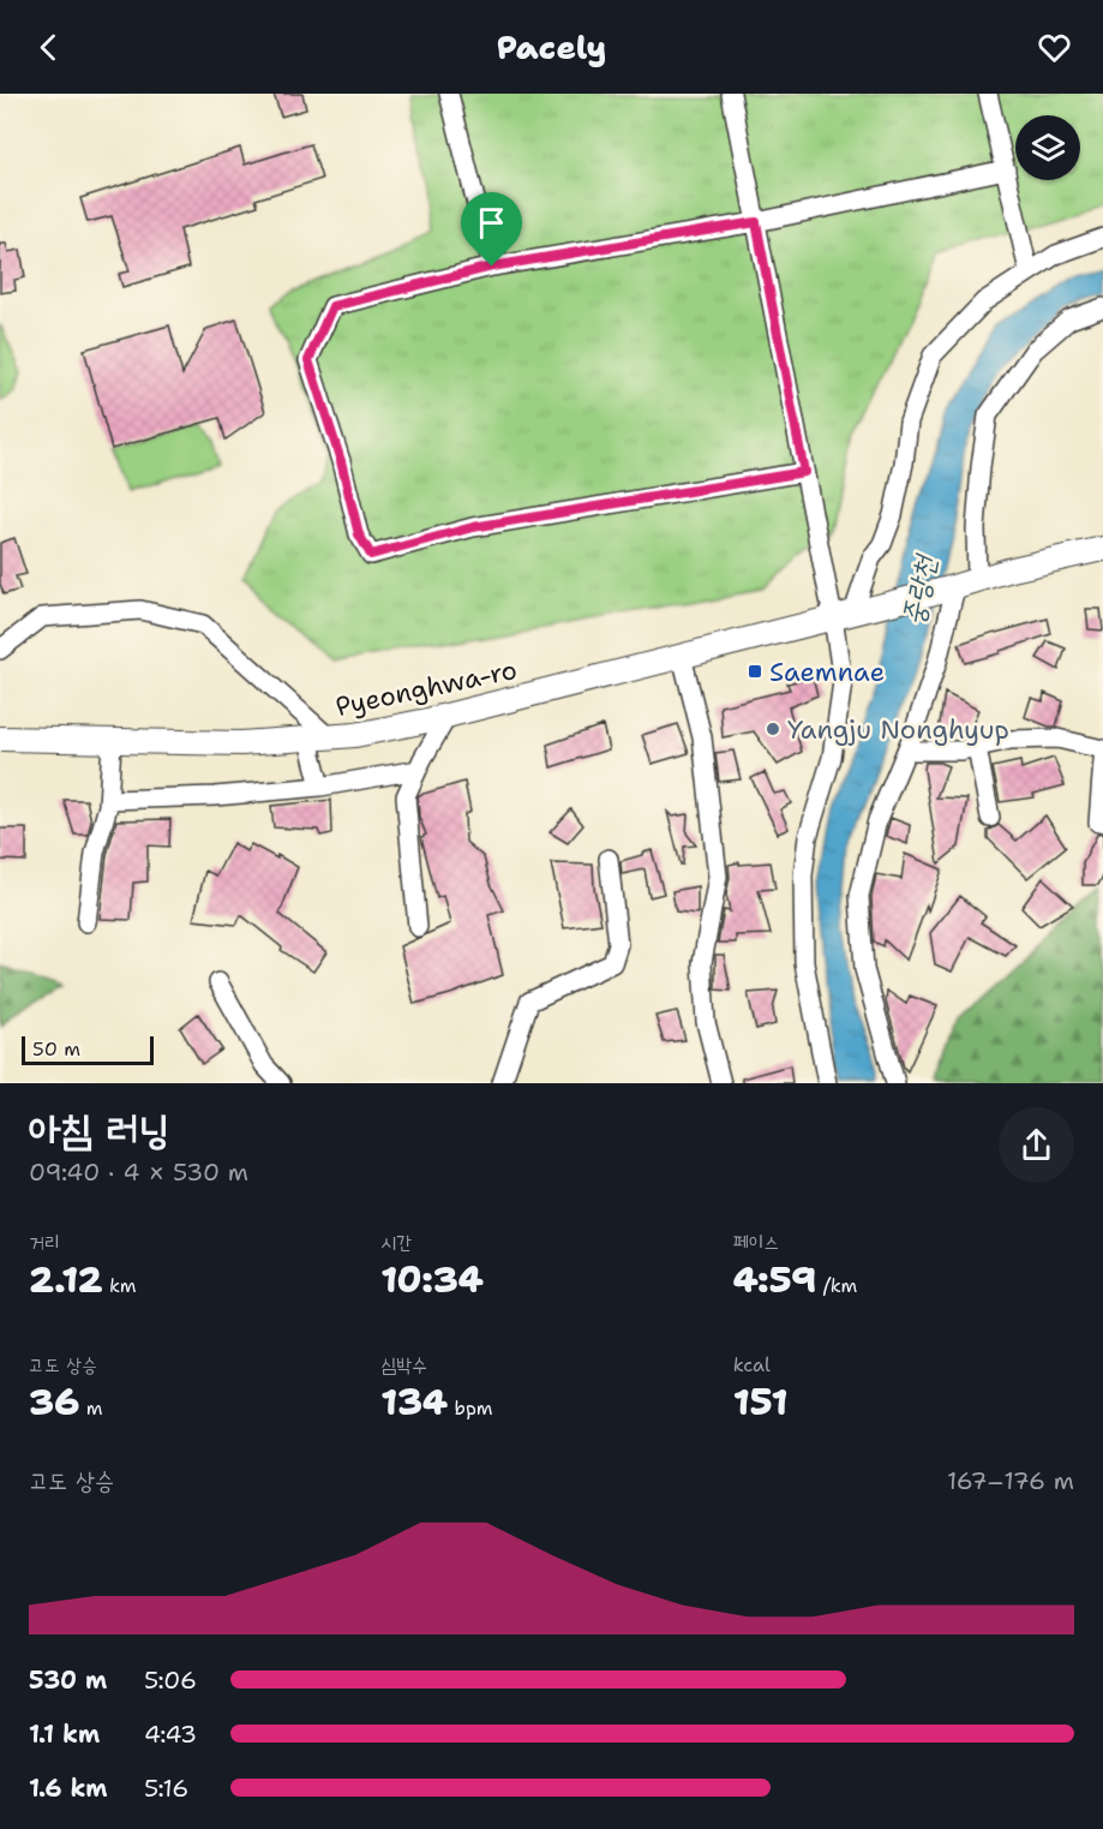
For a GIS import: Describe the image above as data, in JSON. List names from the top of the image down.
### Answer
{
  "streets": {
    "main road": ["Pyeonghwa-ro"]
  },
  "water": ["중랑천"],
  "places": {
    "transit": ["Saemnae"],
    "other": ["Yangju Nonghyup"]
  },
  "scale_bar": "50 m",
  "page": {
    "header": "Pacely",
    "scale": "50 m",
    "heading": ["아침 러닝", "09:40 · 4 × 530 m"],
    "stats": [
      ["거리", "2.12 km"],
      ["시간", "10:34"],
      ["페이스", "4:59 /km"],
      ["고도 상승", "36 m"],
      ["심박수", "134 bpm"],
      ["kcal", "151"]
    ],
    "chart": ["고도 상승", "167–176 m"],
    "list": [
      {
        "name": "530 m",
        "note": "5:06"
      },
      {
        "name": "1.1 km",
        "note": "4:43"
      },
      {
        "name": "1.6 km",
        "note": "5:16"
      }
    ]
  }
}
